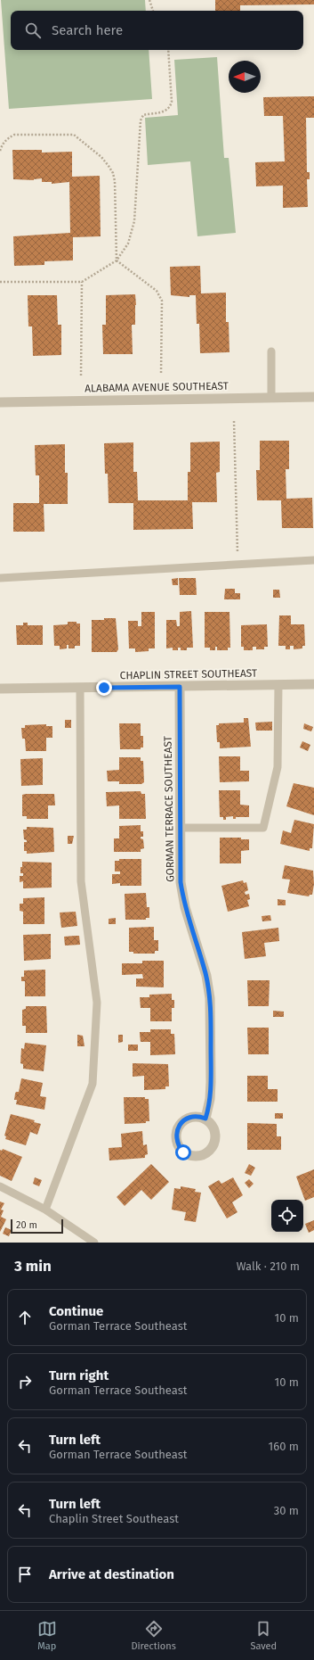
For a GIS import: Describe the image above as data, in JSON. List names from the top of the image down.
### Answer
{
  "streets": {
    "street": ["ALABAMA AVENUE SOUTHEAST", "CHAPLIN STREET SOUTHEAST", "GORMAN TERRACE SOUTHEAST"]
  },
  "crossings": [
    ["CHAPLIN STREET SOUTHEAST", "GORMAN TERRACE SOUTHEAST"]
  ],
  "scale_bar": "20 m",
  "north": "left",
  "page": {
    "search": "Search here",
    "scale": "20 m",
    "heading": ["3 min", "Walk · 210 m"],
    "list": [
      ["Continue", "Gorman Terrace Southeast", "10 m"],
      ["Turn right", "Gorman Terrace Southeast", "10 m"],
      ["Turn left", "Gorman Terrace Southeast", "160 m"],
      ["Turn left", "Chaplin Street Southeast", "30 m"],
      "Arrive at destination"
    ],
    "nav": ["Map", "Directions", "Saved"]
  }
}
